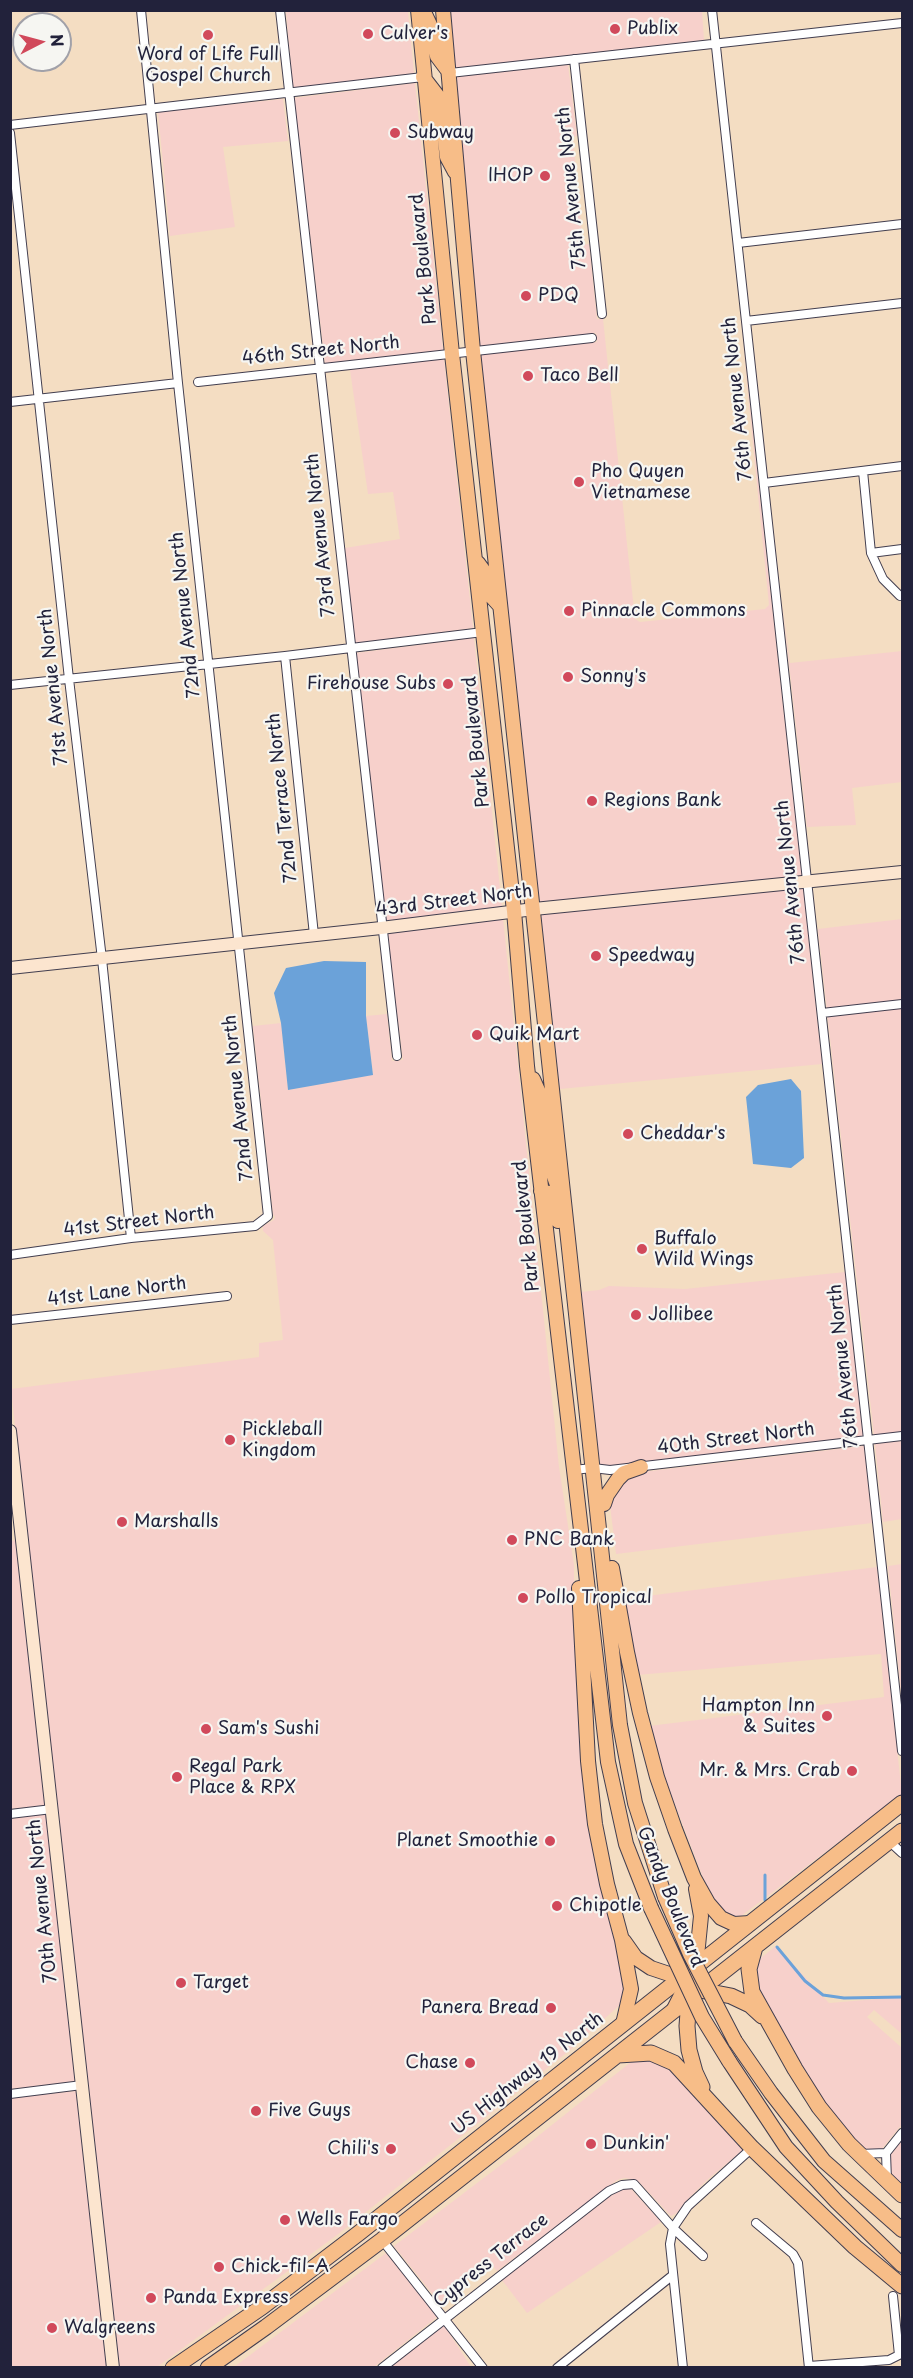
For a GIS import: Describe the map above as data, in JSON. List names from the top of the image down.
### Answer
{
  "streets": {
    "highway": ["US Highway 19 North"],
    "main road": ["Park Boulevard", "Gandy Boulevard"],
    "street": [
      "75th Avenue North",
      "46th Street North",
      "76th Avenue North",
      "73rd Avenue North",
      "72nd Avenue North",
      "71st Avenue North",
      "72nd Terrace North",
      "43rd Street North",
      "41st Street North",
      "41st Lane North",
      "40th Street North",
      "70th Avenue North",
      "Cypress Terrace"
    ]
  },
  "crossings": [
    ["Park Boulevard", "46th Street North"],
    ["Park Boulevard", "43rd Street North"],
    ["Park Boulevard", "40th Street North"],
    ["Park Boulevard", "Gandy Boulevard"],
    ["46th Street North", "73rd Avenue North"],
    ["76th Avenue North", "43rd Street North"],
    ["76th Avenue North", "40th Street North"],
    ["73rd Avenue North", "43rd Street North"],
    ["72nd Avenue North", "43rd Street North"],
    ["72nd Avenue North", "41st Street North"],
    ["71st Avenue North", "43rd Street North"],
    ["71st Avenue North", "41st Street North"],
    ["72nd Terrace North", "43rd Street North"],
    ["40th Street North", "Gandy Boulevard"]
  ],
  "places": [
    "Publix",
    "Culver's",
    "Word of Life Full Gospel Church",
    "Subway",
    "IHOP",
    "PDQ",
    "Taco Bell",
    "Pho Quyen Vietnamese",
    "Pinnacle Commons",
    "Sonny's",
    "Firehouse Subs",
    "Regions Bank",
    "Speedway",
    "Quik Mart",
    "Cheddar's",
    "Buffalo Wild Wings",
    "Jollibee",
    "Pickleball Kingdom",
    "Marshalls",
    "PNC Bank",
    "Pollo Tropical",
    "Hampton Inn & Suites",
    "Sam's Sushi",
    "Mr. & Mrs. Crab",
    "Regal Park Place & RPX",
    "Planet Smoothie",
    "Chipotle",
    "Target",
    "Panera Bread",
    "Chase",
    "Five Guys",
    "Dunkin'",
    "Chili's",
    "Wells Fargo",
    "Chick-fil-A",
    "Panda Express",
    "Walgreens"
  ],
  "north": "right"
}
